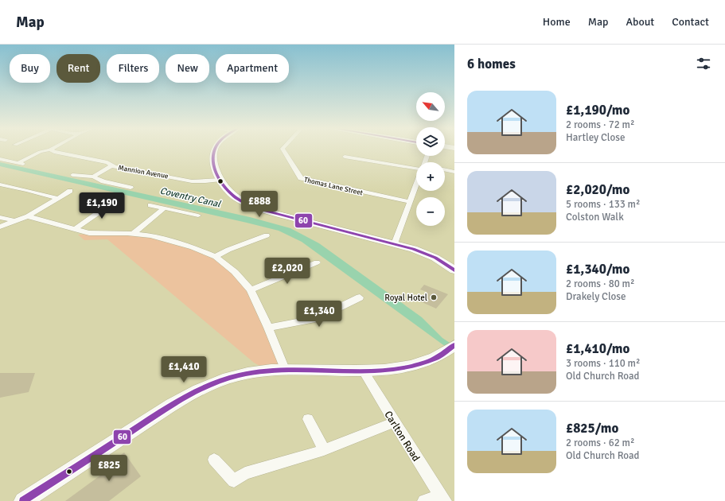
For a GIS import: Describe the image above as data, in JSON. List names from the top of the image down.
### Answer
{
  "streets": {
    "street": ["Mannion Avenue", "Thomas Lane Street", "Carlton Road"]
  },
  "water": ["Coventry Canal"],
  "places": ["Royal Hotel"],
  "lines": ["transit line 60"],
  "north": "top left",
  "page": {
    "header": "Map",
    "nav": [
      "Home",
      "Map",
      "About",
      "Contact"
    ],
    "heading": "6 homes",
    "chip": [
      "Buy",
      "Rent",
      "Filters",
      "New",
      "Apartment"
    ],
    "list": [
      {
        "name": "£1,190/mo",
        "note": "2 rooms · 72 m² · Hartley Close"
      },
      {
        "name": "£2,020/mo",
        "note": "5 rooms · 133 m² · Colston Walk"
      },
      {
        "name": "£1,340/mo",
        "note": "2 rooms · 80 m² · Drakely Close"
      },
      {
        "name": "£1,410/mo",
        "note": "3 rooms · 110 m² · Old Church Road"
      },
      {
        "name": "£825/mo",
        "note": "2 rooms · 62 m² · Old Church Road"
      }
    ],
    "map_buttons": ["+", "−"],
    "price": [
      "£888",
      "£1,190",
      "£2,020",
      "£1,340",
      "£1,410",
      "£825"
    ]
  }
}
